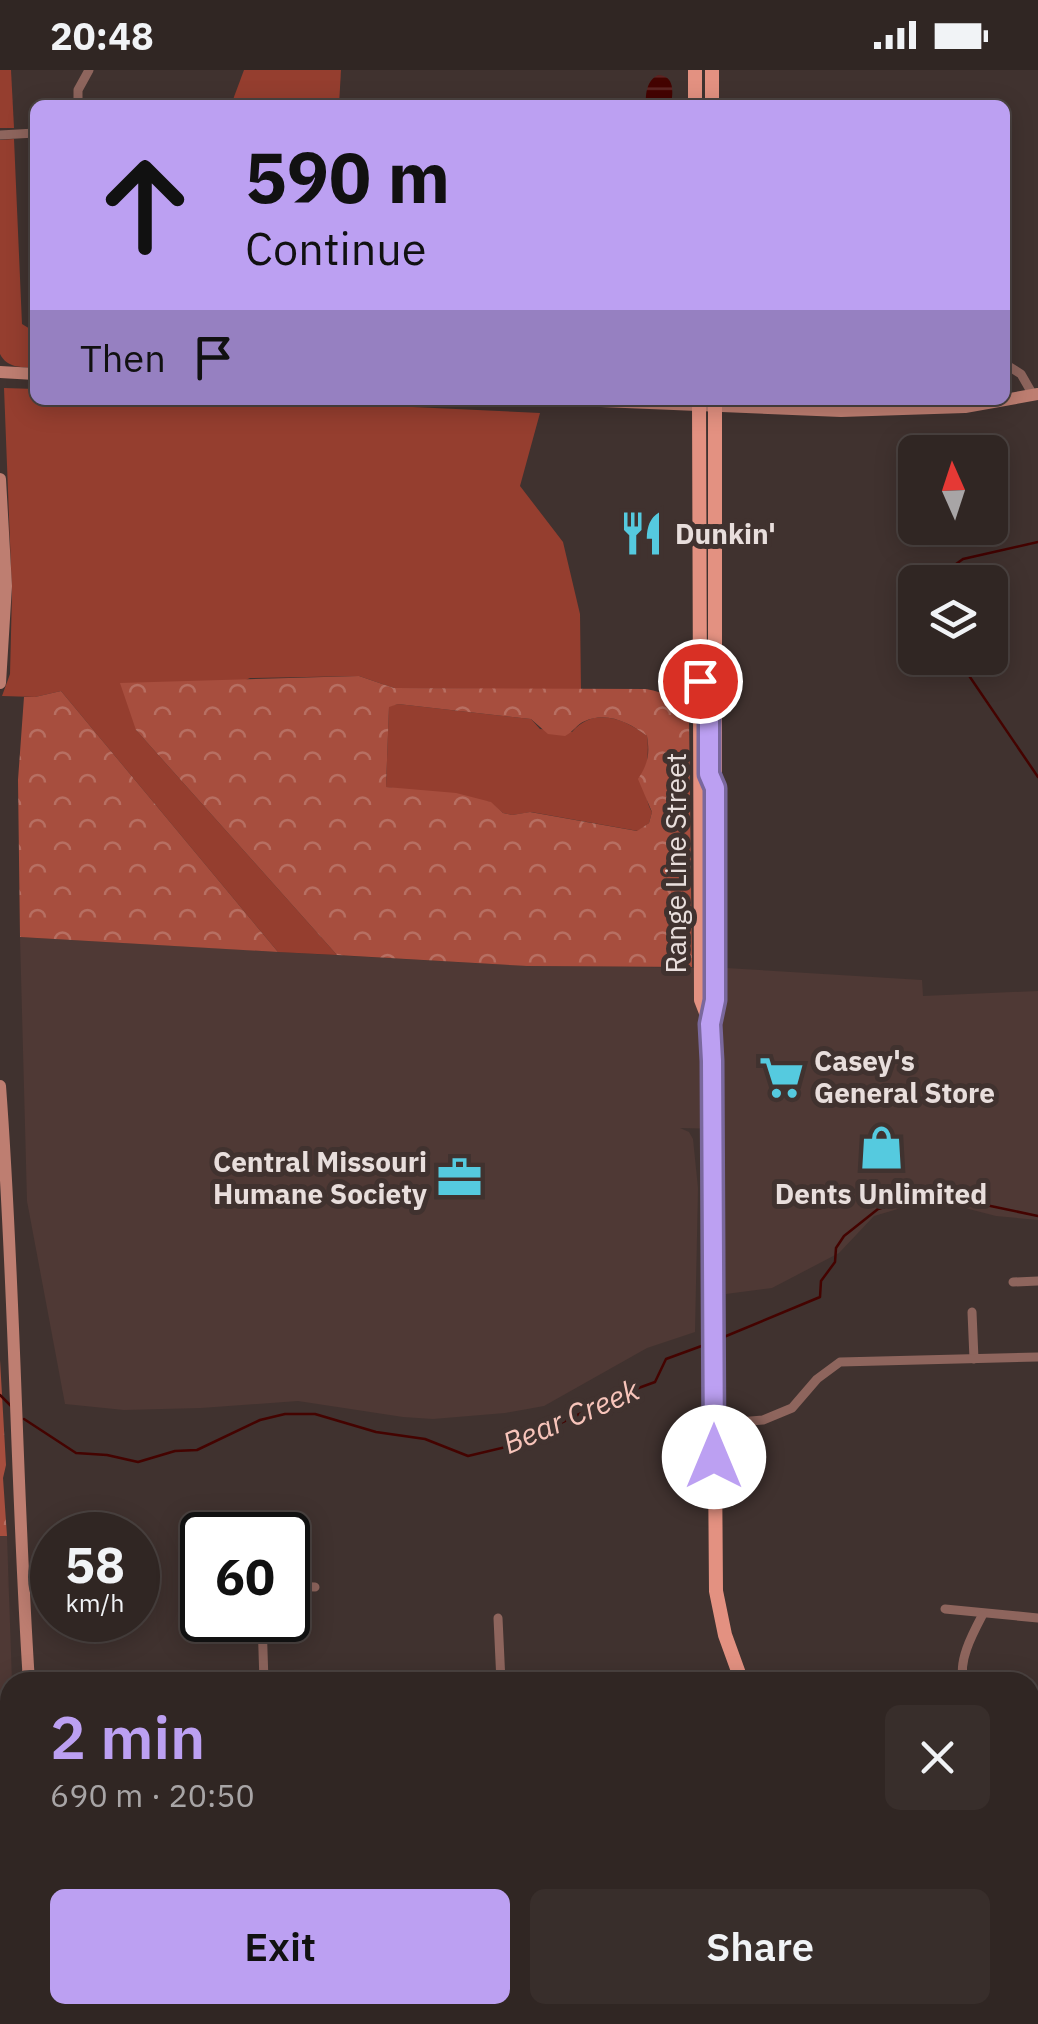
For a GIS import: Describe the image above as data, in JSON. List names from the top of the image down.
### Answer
{
  "streets": {
    "main road": ["Range Line Street"]
  },
  "water": ["Bear Creek"],
  "places": {
    "restaurant": ["Dunkin'"],
    "supermarket": ["Casey's General Store"],
    "shop": ["Dents Unlimited"],
    "office": ["Central Missouri Humane Society"]
  },
  "north": "top",
  "page": {
    "status": "20:48",
    "turn": ["590 m", "Continue"],
    "then": "Then",
    "speed": "58 km/h",
    "limit": "60",
    "heading": ["2 min", "690 m · 20:50"],
    "buttons": ["Exit", "Share"]
  }
}
